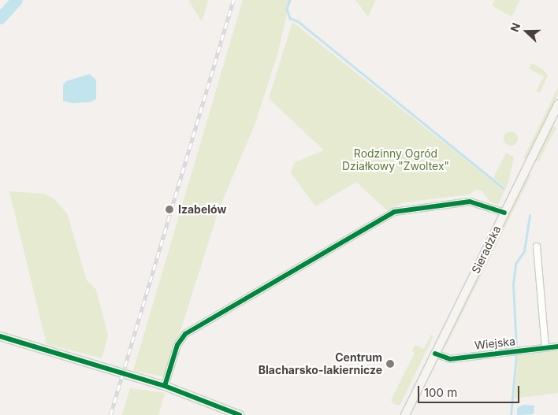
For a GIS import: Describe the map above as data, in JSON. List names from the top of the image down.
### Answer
{
  "streets": {
    "main road": ["Sieradzka"],
    "street": ["Wiejska"]
  },
  "crossings": [
    ["Sieradzka", "Wiejska"]
  ],
  "parks": ["Rodzinny Ogród Działkowy \"Zwoltex\""],
  "places": ["Izabelów", "Centrum Blacharsko-lakiernicze"],
  "scale_bar": "100 m",
  "north": "left"
}
